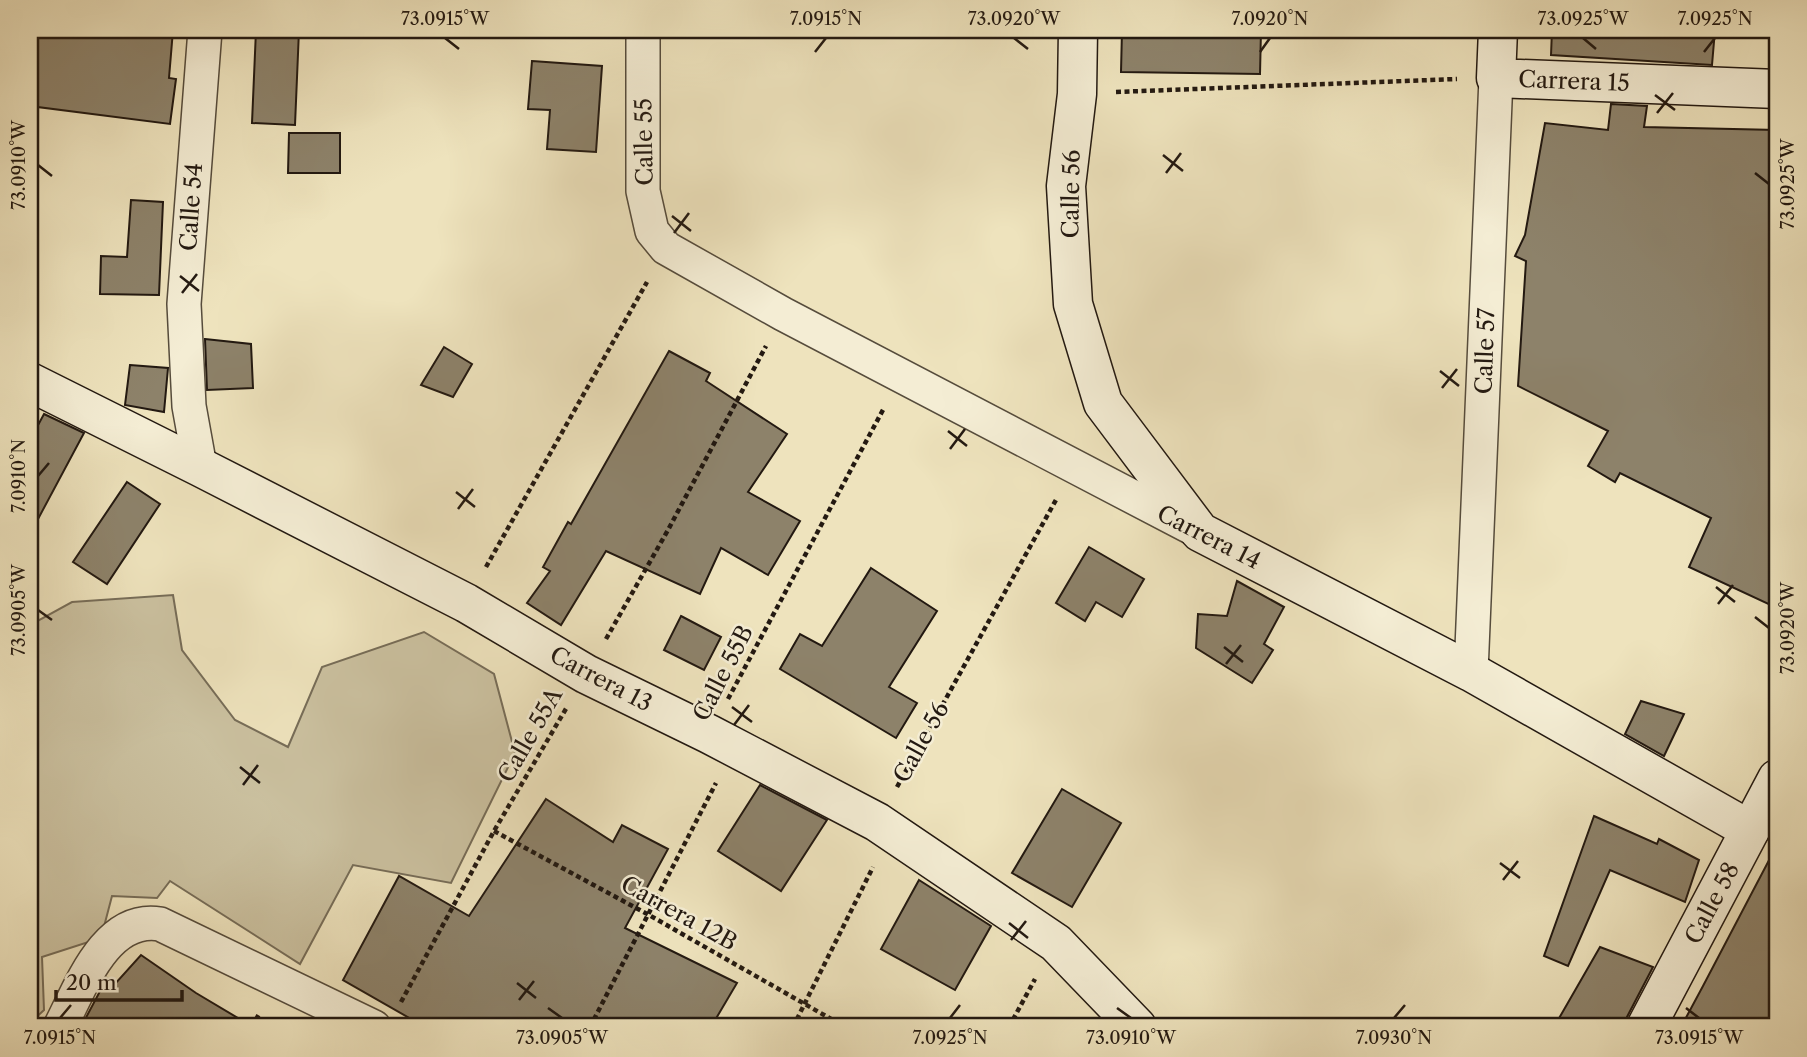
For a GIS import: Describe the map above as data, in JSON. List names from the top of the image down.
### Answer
{
  "streets": {
    "street": [
      "Carrera 15",
      "Calle 55",
      "Calle 56",
      "Calle 54",
      "Calle 57",
      "Carrera 14",
      "Carrera 13",
      "Calle 58"
    ],
    "path": ["Calle 55B", "Calle 55A", "Carrera 12B"]
  },
  "crossings": [
    ["Carrera 15", "Calle 57"],
    ["Calle 55", "Carrera 14"],
    ["Calle 56", "Carrera 14"],
    ["Calle 56", "Carrera 13"],
    ["Calle 56", "Carrera 12B"],
    ["Calle 54", "Carrera 13"],
    ["Calle 57", "Carrera 14"],
    ["Carrera 14", "Calle 55B"],
    ["Carrera 14", "Calle 55A"],
    ["Carrera 14", "Calle 58"],
    ["Calle 55B", "Carrera 13"],
    ["Calle 55B", "Carrera 12B"],
    ["Carrera 13", "Calle 55A"],
    ["Calle 55A", "Carrera 12B"]
  ],
  "scale_bar": "20 m",
  "coordinates": [
    "73.0915°W",
    "7.0915°N",
    "73.0920°W",
    "7.0920°N",
    "73.0925°W",
    "7.0925°N",
    "73.0910°W",
    "7.0910°N",
    "73.0905°W",
    "7.0930°N"
  ]
}
